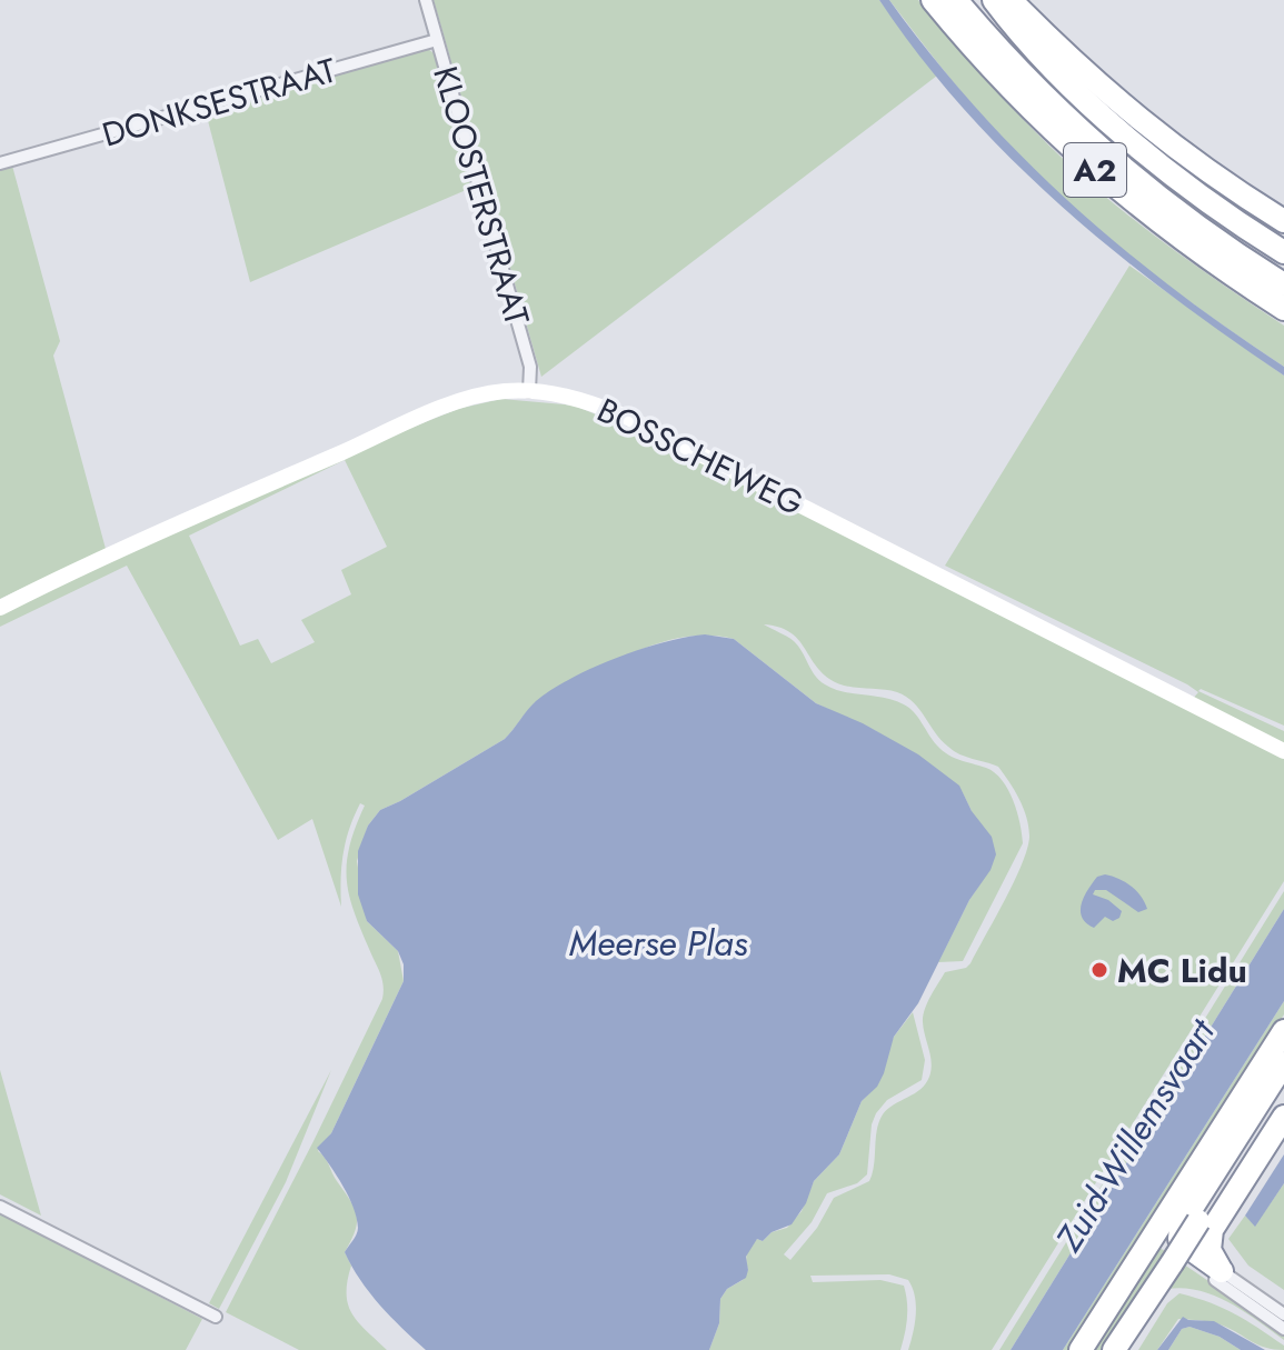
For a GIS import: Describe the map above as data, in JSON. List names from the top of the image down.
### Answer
{
  "streets": {
    "highway": ["A2"],
    "street": ["DONKSESTRAAT", "KLOOSTERSTRAAT", "BOSSCHEWEG"]
  },
  "crossings": [
    ["DONKSESTRAAT", "KLOOSTERSTRAAT"],
    ["KLOOSTERSTRAAT", "BOSSCHEWEG"]
  ],
  "water": ["Meerse Plas", "Zuid-Willemsvaart"],
  "places": ["MC Lidu"]
}
